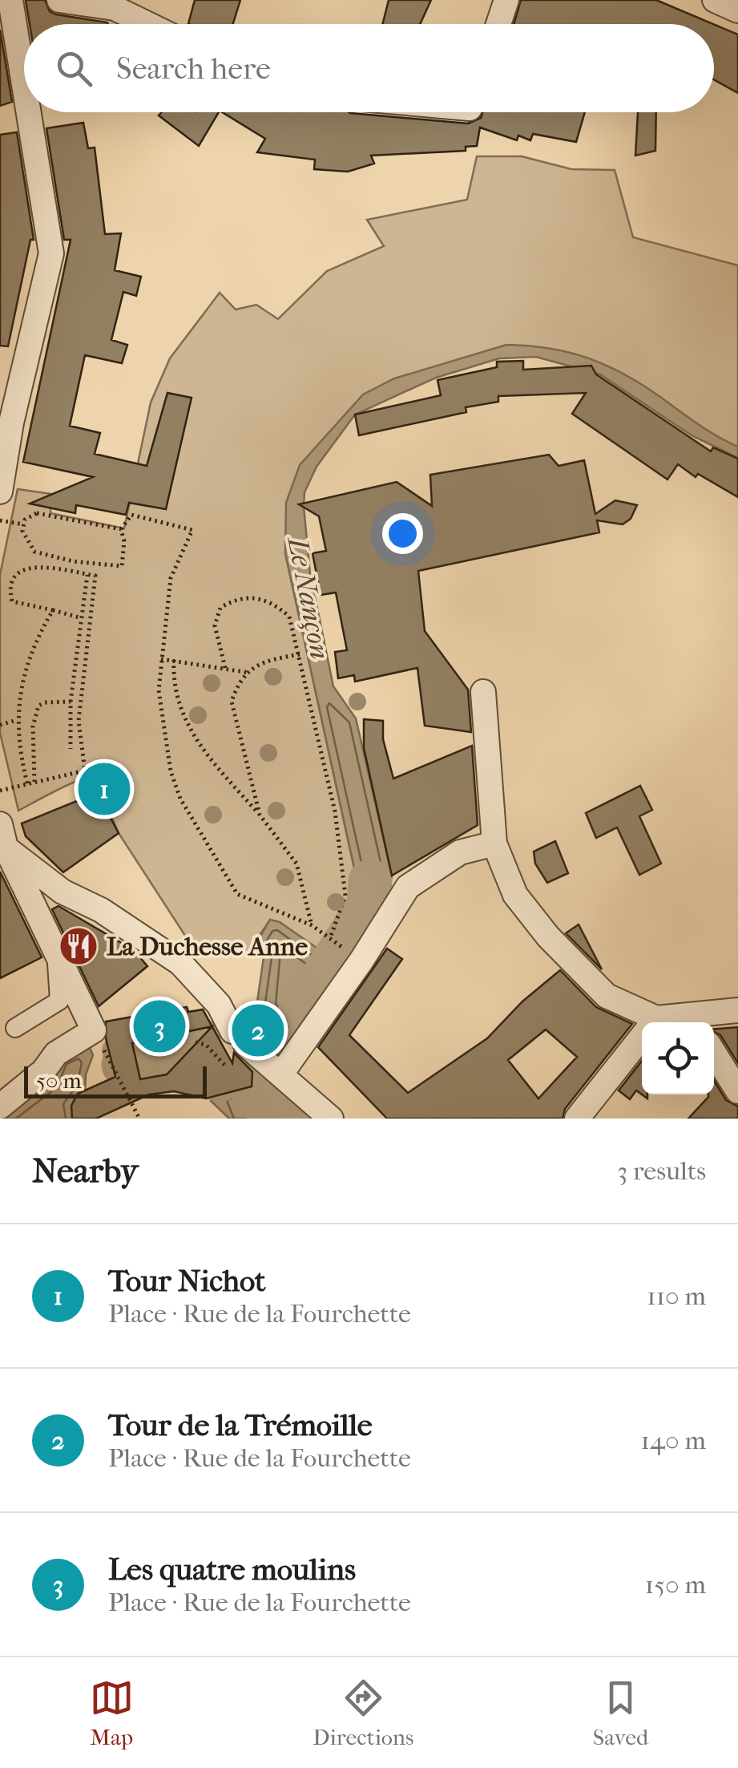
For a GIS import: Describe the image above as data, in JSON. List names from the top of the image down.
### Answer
{
  "water": ["Le Nançon"],
  "places": {
    "restaurant": ["La Duchesse Anne"]
  },
  "scale_bar": "50 m",
  "page": {
    "search": "Search here",
    "pins": ["1", "3", "2"],
    "scale": "50 m",
    "heading": ["Nearby", "3 results"],
    "list": [
      {
        "mark": "1",
        "name": "Tour Nichot",
        "note": "Place · Rue de la Fourchette",
        "value": "110 m"
      },
      {
        "mark": "2",
        "name": "Tour de la Trémoille",
        "note": "Place · Rue de la Fourchette",
        "value": "140 m"
      },
      {
        "mark": "3",
        "name": "Les quatre moulins",
        "note": "Place · Rue de la Fourchette",
        "value": "150 m"
      }
    ],
    "nav": ["Map", "Directions", "Saved"]
  }
}
